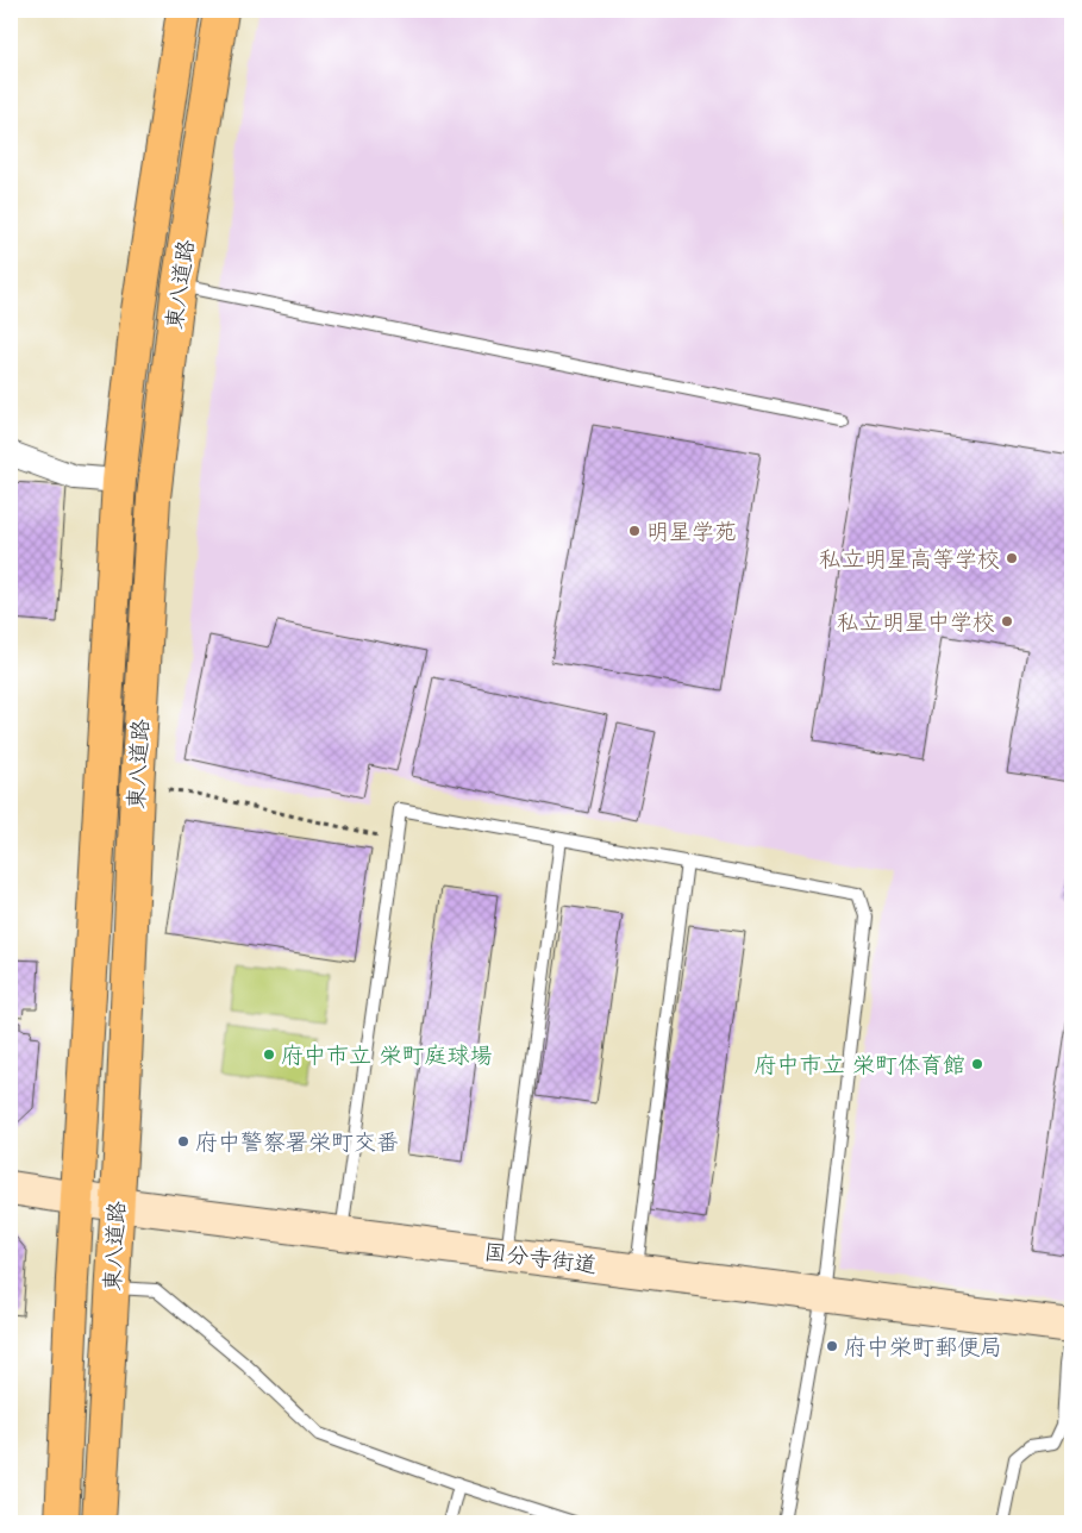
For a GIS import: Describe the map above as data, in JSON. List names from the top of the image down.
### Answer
{
  "streets": {
    "main road": ["東八道路", "国分寺街道"]
  },
  "crossings": [
    ["東八道路", "国分寺街道"]
  ],
  "places": [
    "明星学苑",
    "私立明星高等学校",
    "私立明星中学校",
    "府中市立 栄町庭球場",
    "府中市立 栄町体育館",
    "府中警察署栄町交番",
    "府中栄町郵便局"
  ]
}
